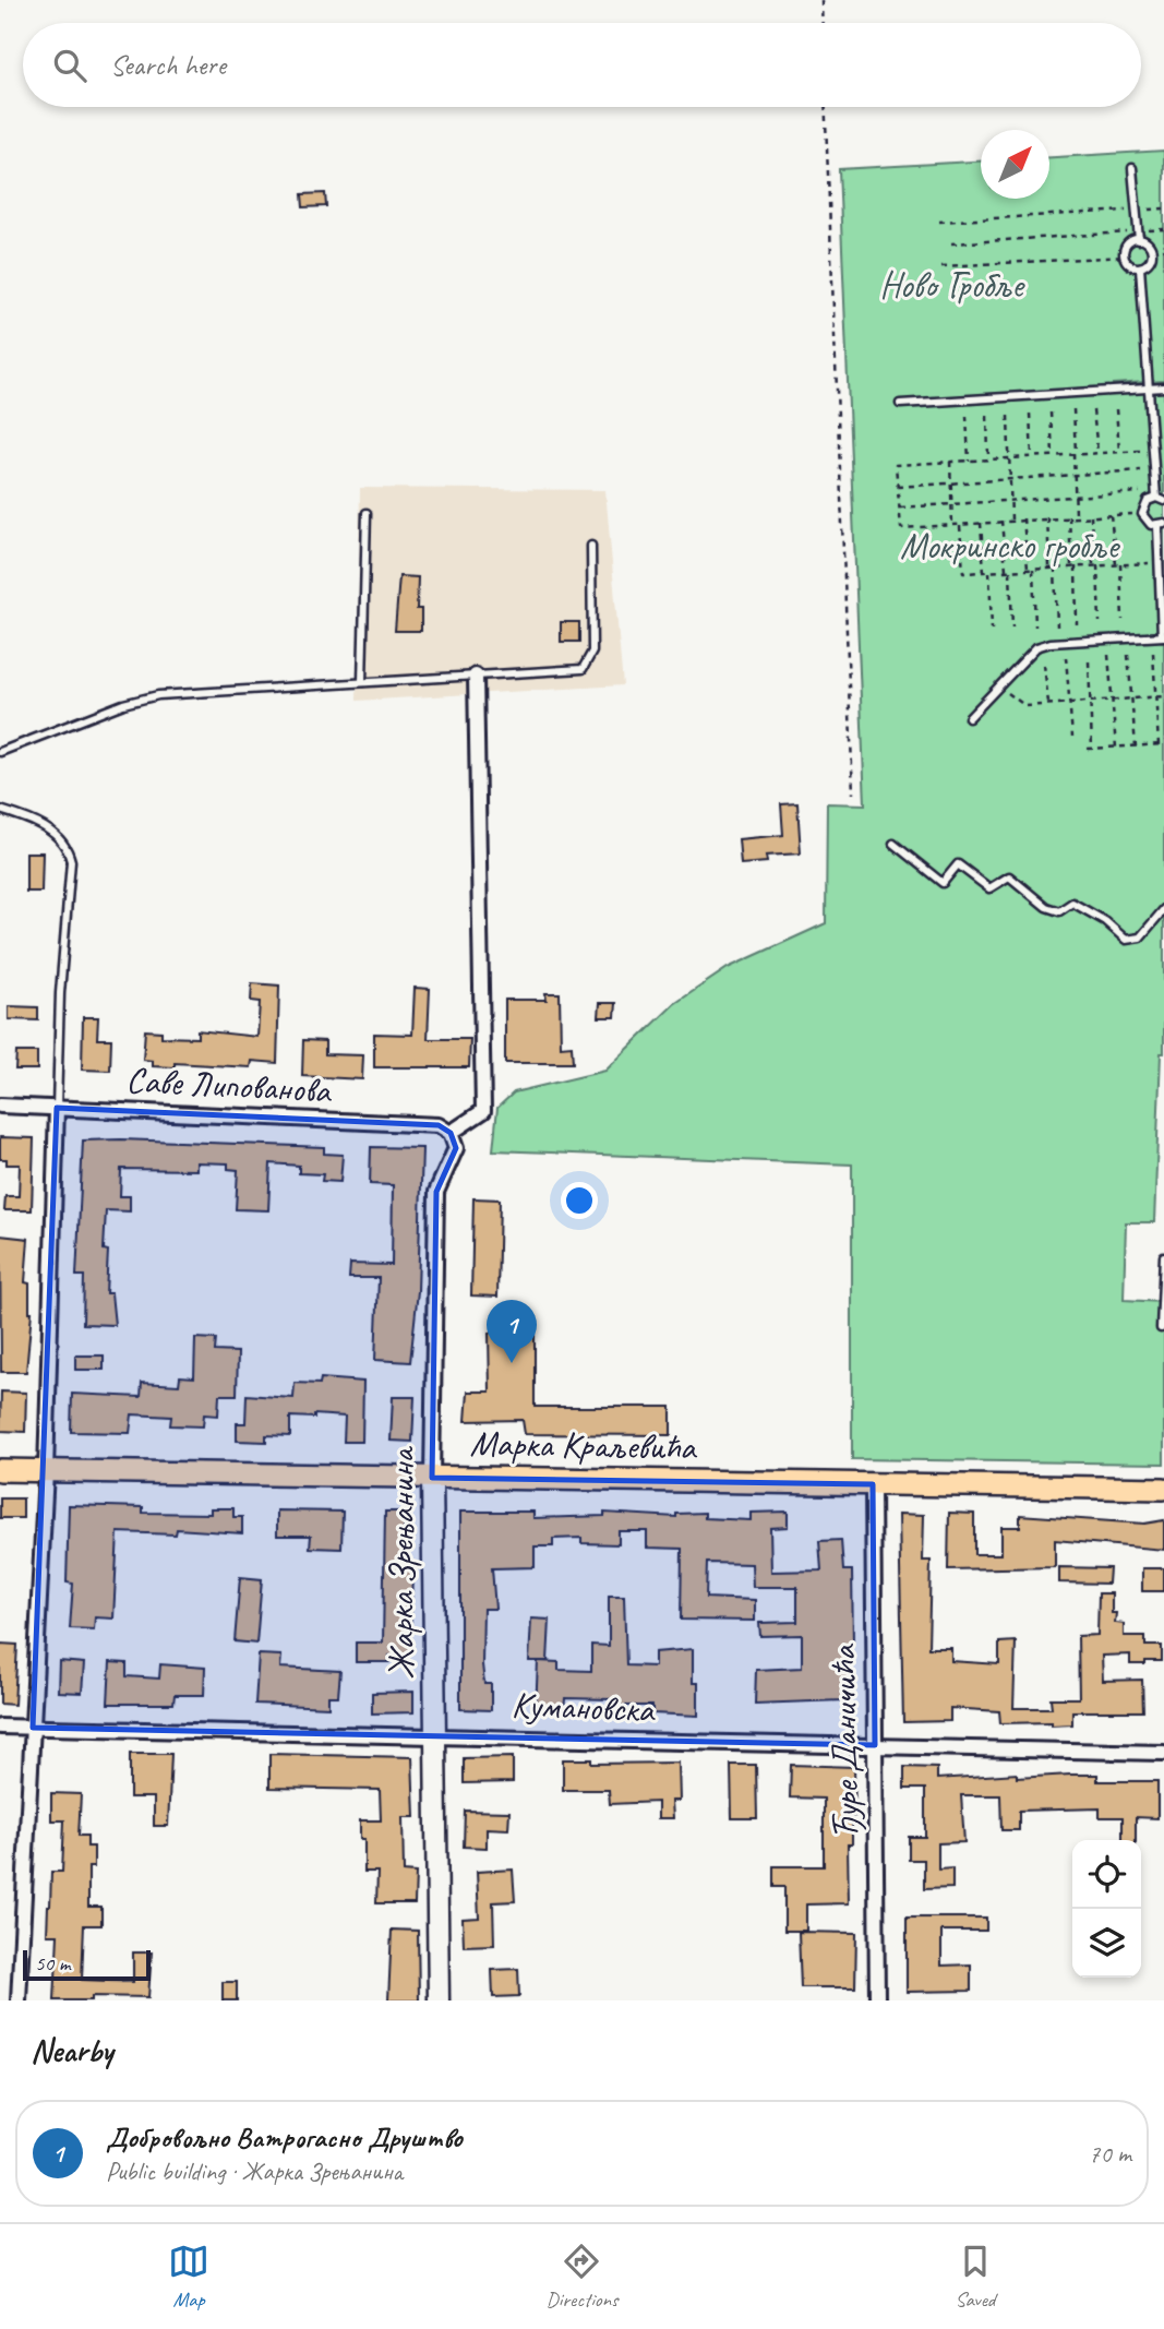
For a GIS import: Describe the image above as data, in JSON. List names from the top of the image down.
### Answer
{
  "streets": {
    "main road": ["Марка Краљевића"],
    "street": [
      "Саве Липованова",
      "Жарка Зрењанина",
      "Кумановска",
      "Ђуре Даничића"
    ]
  },
  "crossings": [
    ["Саве Липованова", "Жарка Зрењанина"],
    ["Марка Краљевића", "Жарка Зрењанина"],
    ["Марка Краљевића", "Ђуре Даничића"],
    ["Жарка Зрењанина", "Кумановска"],
    ["Кумановска", "Ђуре Даничића"]
  ],
  "parks": ["Ново Гробље", "Мокринско гробље"],
  "scale_bar": "50 m",
  "north": "top right",
  "page": {
    "search": "Search here",
    "pins": "1",
    "scale": "50 m",
    "heading": "Nearby",
    "list": [
      {
        "mark": "1",
        "name": "Добровољно Ватрогасно Друштво",
        "note": "Public building · Жарка Зрењанина",
        "value": "70 m"
      }
    ],
    "nav": ["Map", "Directions", "Saved"]
  }
}
